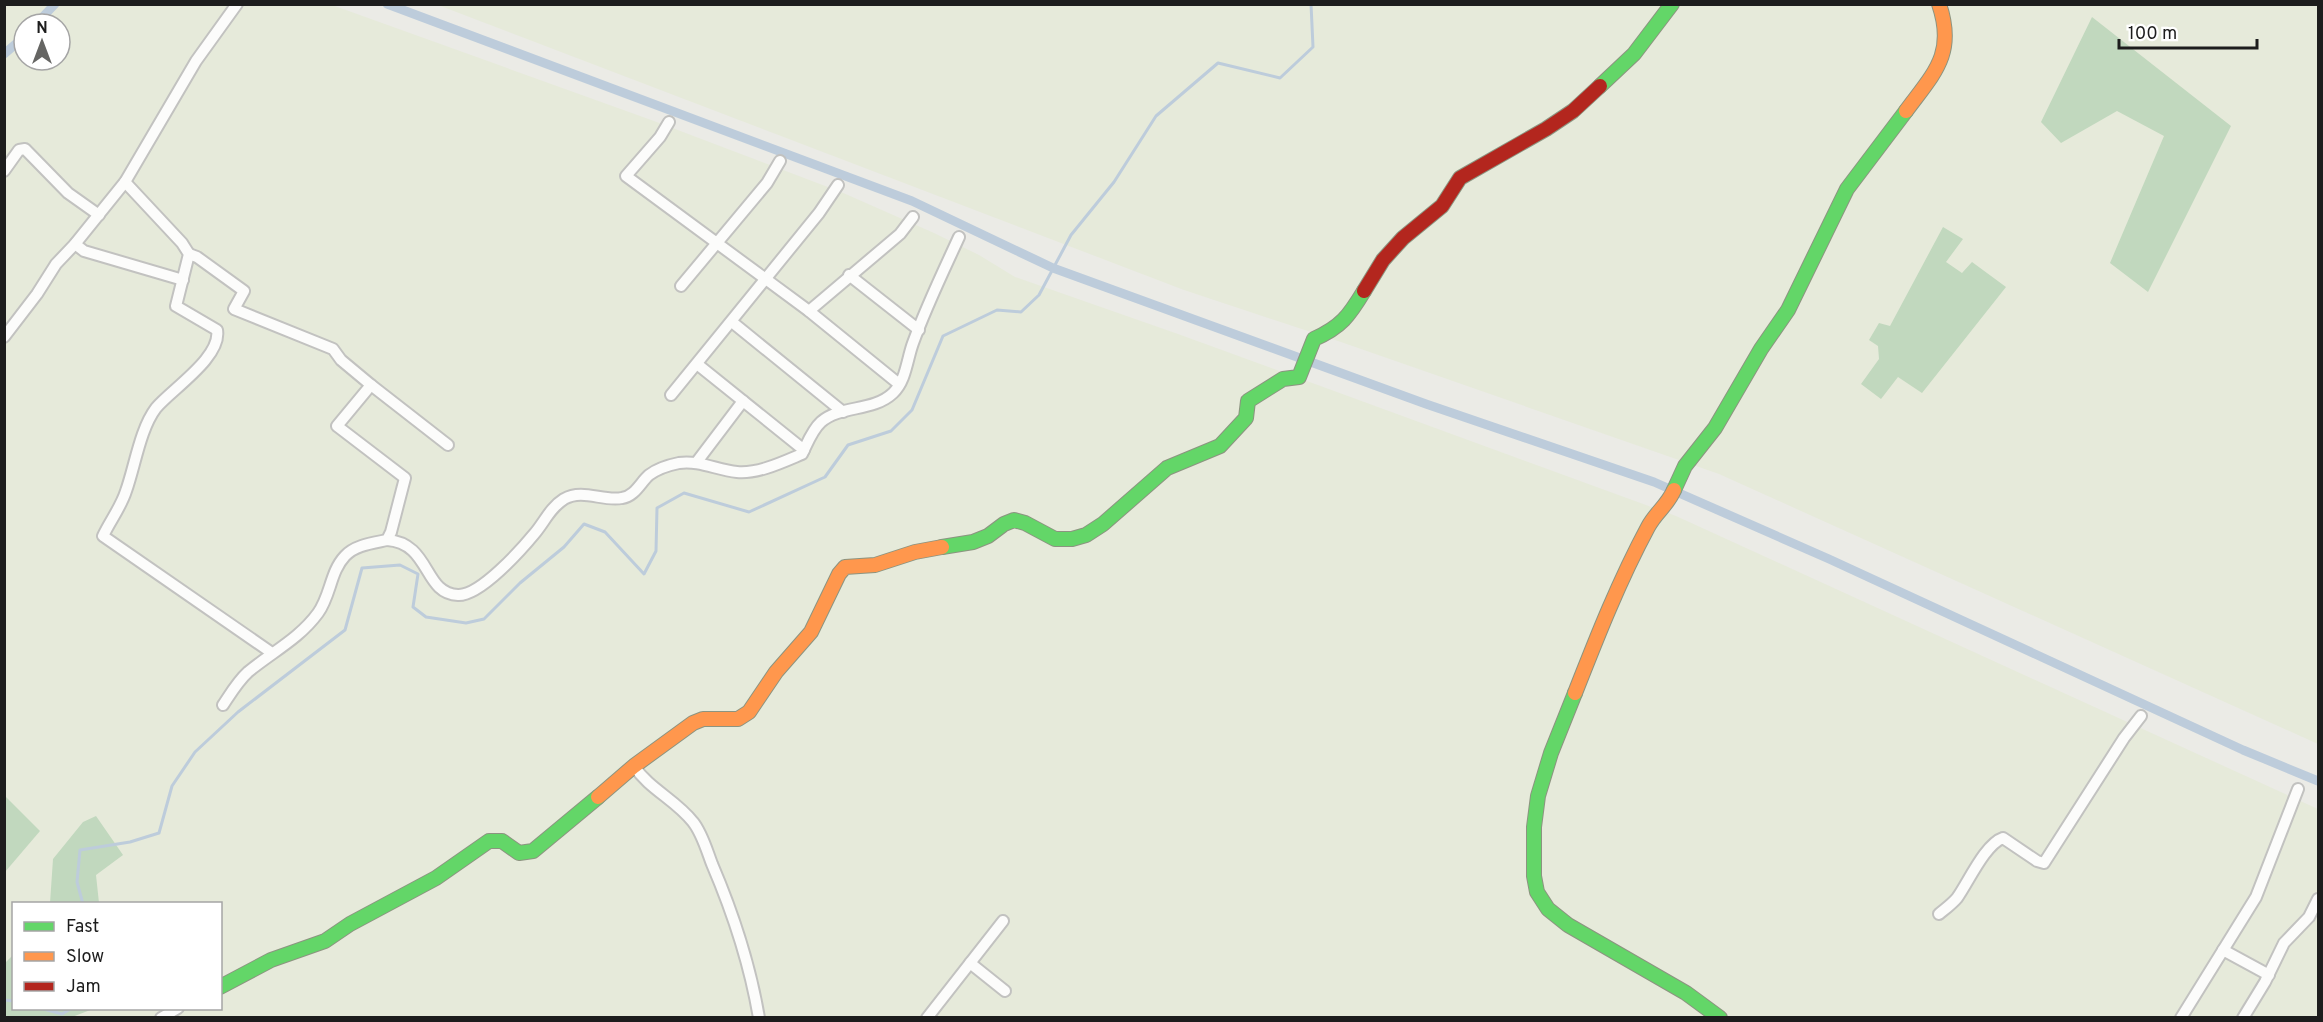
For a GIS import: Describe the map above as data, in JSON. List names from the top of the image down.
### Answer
{
  "legend": ["Fast", "Slow", "Jam"],
  "scale_bar": "100 m",
  "north": "top"
}
